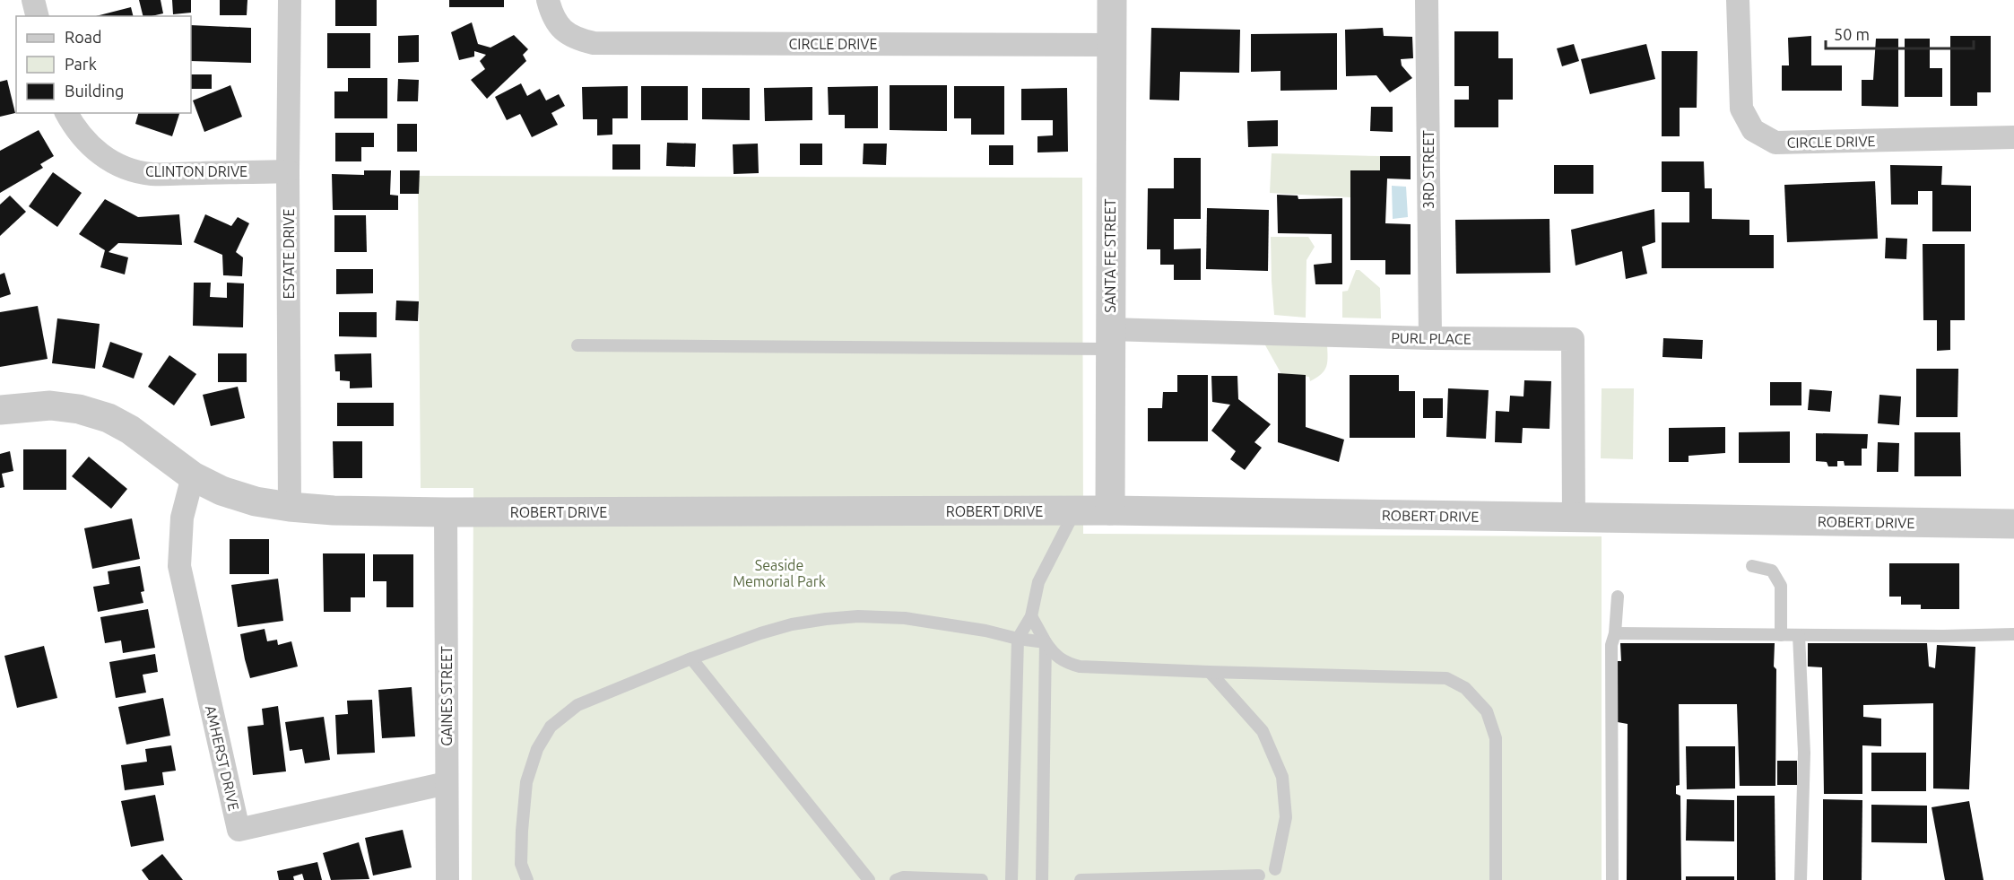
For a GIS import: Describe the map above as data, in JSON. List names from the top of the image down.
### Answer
{
  "streets": {
    "street": [
      "CIRCLE DRIVE",
      "3RD STREET",
      "CLINTON DRIVE",
      "ESTATE DRIVE",
      "SANTA FE STREET",
      "PURL PLACE",
      "ROBERT DRIVE",
      "GAINES STREET",
      "AMHERST DRIVE"
    ]
  },
  "crossings": [
    ["CIRCLE DRIVE", "SANTA FE STREET"],
    ["3RD STREET", "PURL PLACE"],
    ["CLINTON DRIVE", "ESTATE DRIVE"],
    ["ESTATE DRIVE", "ROBERT DRIVE"],
    ["SANTA FE STREET", "PURL PLACE"],
    ["SANTA FE STREET", "ROBERT DRIVE"],
    ["PURL PLACE", "ROBERT DRIVE"],
    ["ROBERT DRIVE", "GAINES STREET"],
    ["ROBERT DRIVE", "AMHERST DRIVE"],
    ["GAINES STREET", "AMHERST DRIVE"]
  ],
  "parks": ["Seaside Memorial Park"],
  "legend": ["Road", "Park", "Building"],
  "scale_bar": "50 m"
}
